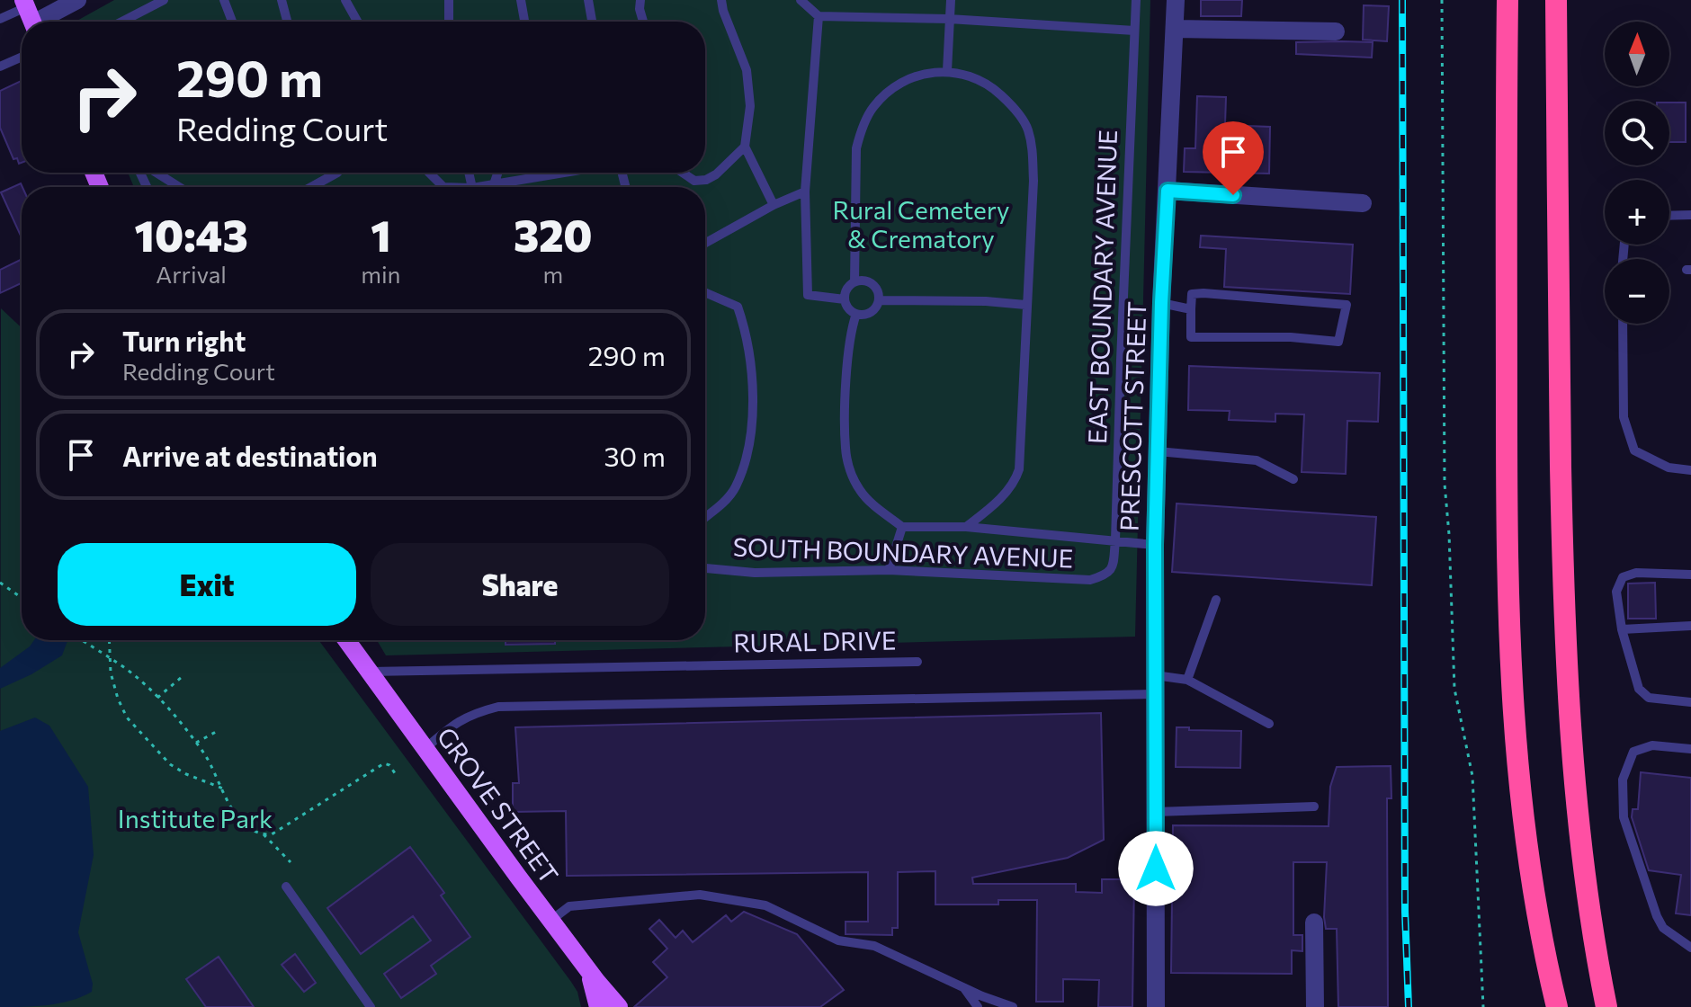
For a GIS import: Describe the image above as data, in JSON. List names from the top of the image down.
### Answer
{
  "streets": {
    "main road": ["GROVE STREET"],
    "street": ["PRESCOTT STREET"],
    "lane": ["EAST BOUNDARY AVENUE", "SOUTH BOUNDARY AVENUE", "RURAL DRIVE"]
  },
  "crossings": [
    ["EAST BOUNDARY AVENUE", "SOUTH BOUNDARY AVENUE"],
    ["RURAL DRIVE", "GROVE STREET"]
  ],
  "parks": ["Rural Cemetery & Crematory", "Institute Park"],
  "north": "top",
  "page": {
    "map_buttons": ["+", "−"],
    "turn": ["290 m", "Redding Court"],
    "eta": [
      "10:43",
      "Arrival",
      "1",
      "min",
      "320",
      "m"
    ],
    "list": [
      {
        "name": "Turn right",
        "note": "Redding Court",
        "value": "290 m"
      },
      {
        "name": "Arrive at destination",
        "value": "30 m"
      }
    ],
    "buttons": ["Exit", "Share"]
  }
}
